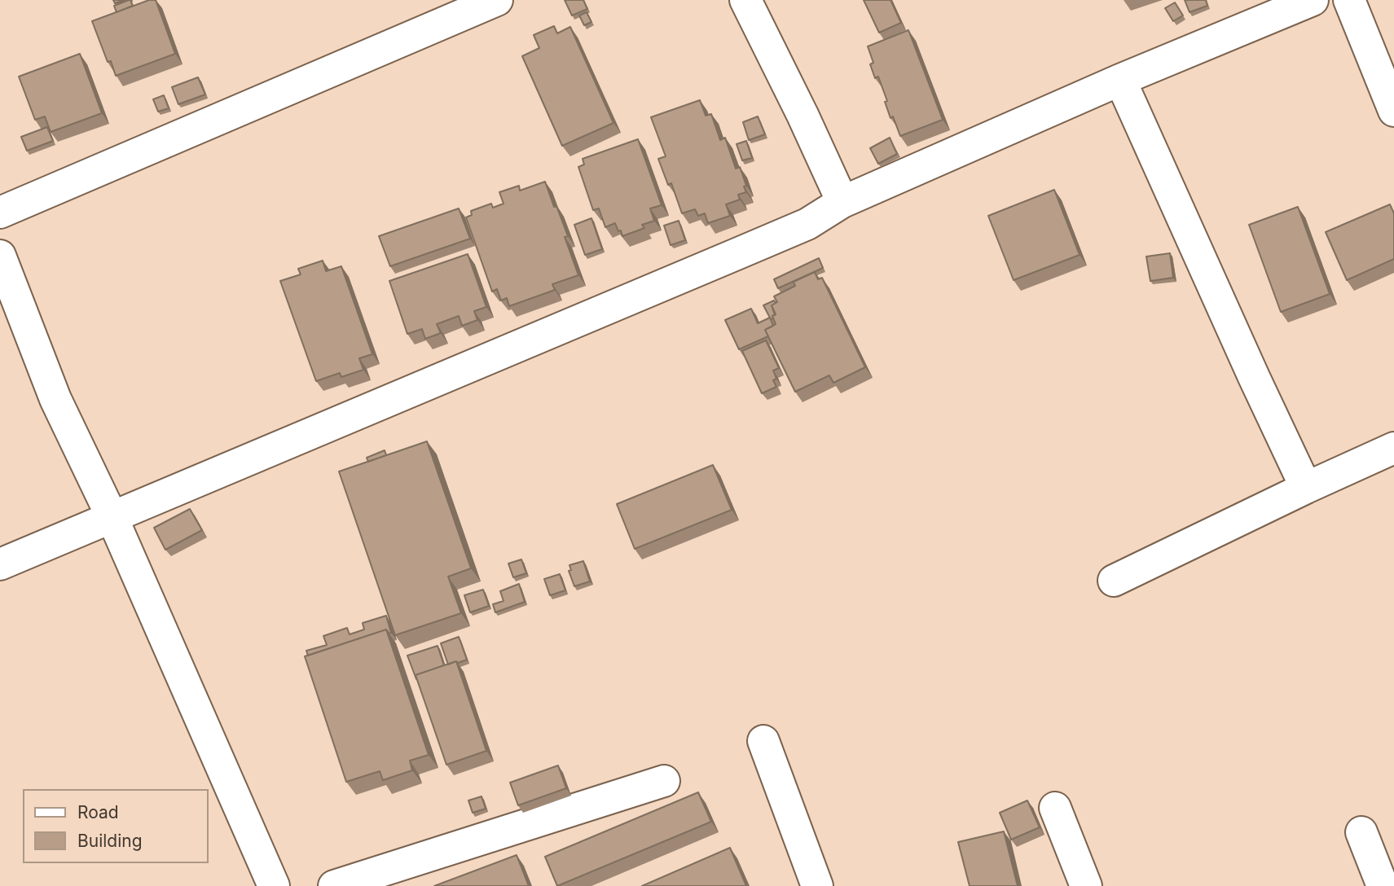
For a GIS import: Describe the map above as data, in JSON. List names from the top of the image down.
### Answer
{
  "legend": ["Road", "Building"]
}
